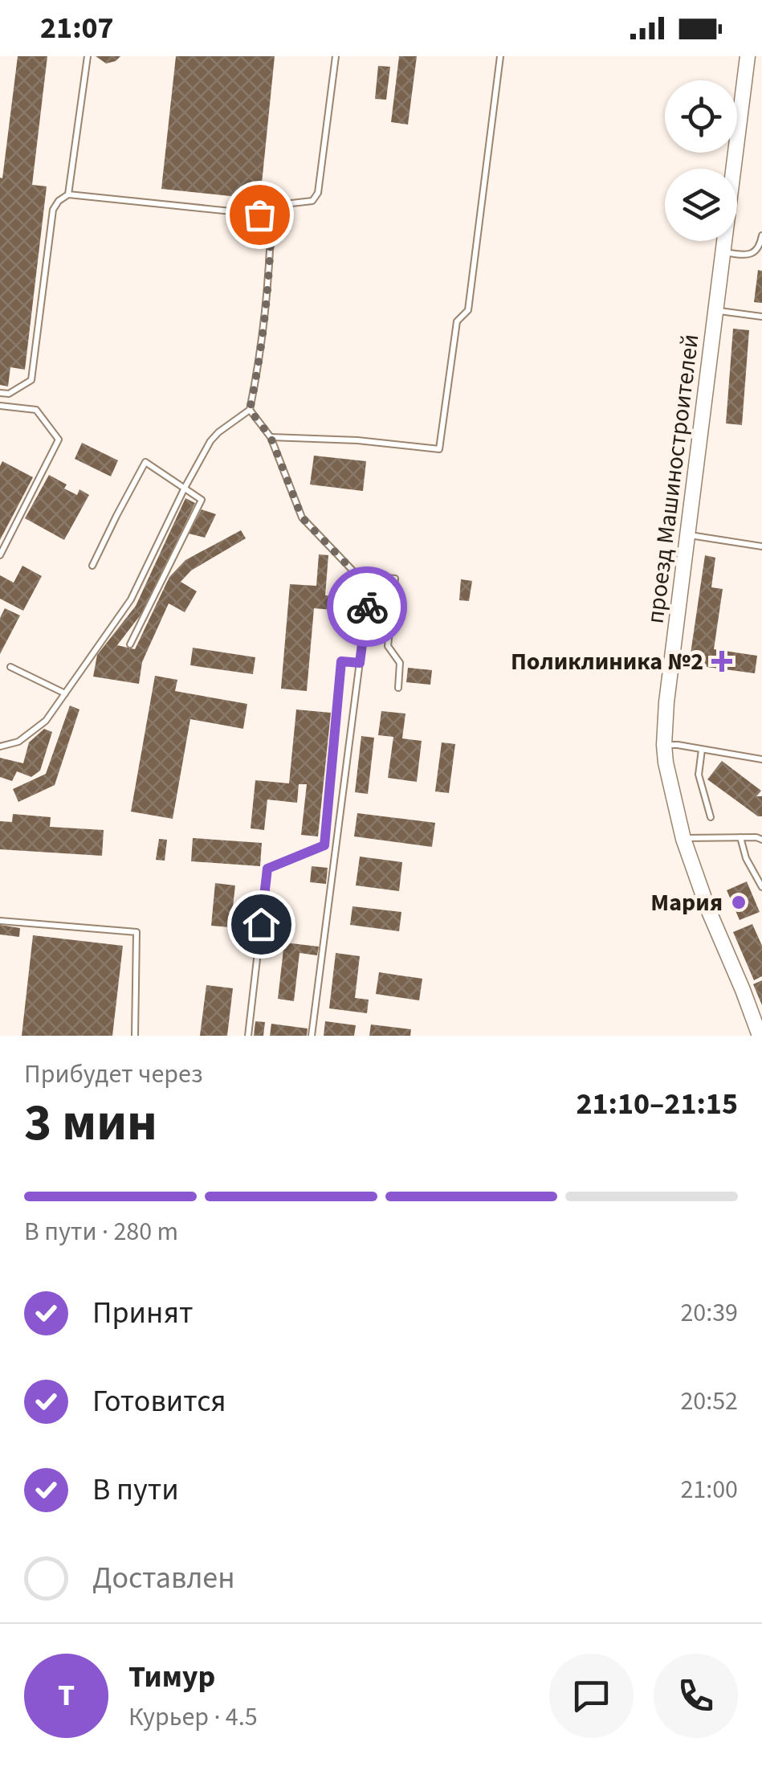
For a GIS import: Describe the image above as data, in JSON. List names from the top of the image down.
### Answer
{
  "streets": {
    "main road": ["проезд Машиностроителей"]
  },
  "places": {
    "health": ["Поликлиника №2"],
    "other": ["Мария"]
  },
  "page": {
    "status": "21:07",
    "heading": ["3 мин", "Прибудет через", "21:10–21:15"],
    "panel": ["Тимур", "Курьер · 4.5"],
    "bar": "В пути · 280 m",
    "list": [
      ["Принят", "20:39"],
      ["Готовится", "20:52"],
      ["В пути", "21:00"],
      "Доставлен"
    ],
    "round": "Т"
  }
}
